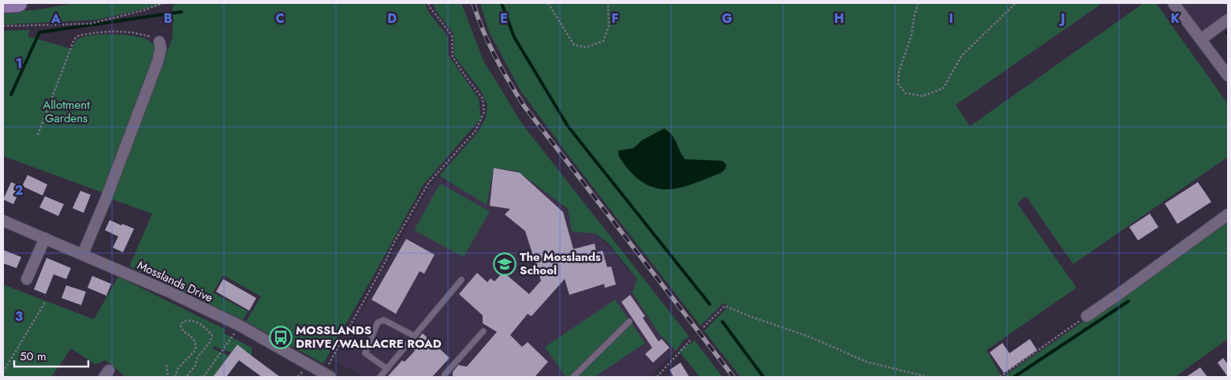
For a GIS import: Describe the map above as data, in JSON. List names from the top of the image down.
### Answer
{
  "streets": {
    "street": ["Mosslands Drive"]
  },
  "parks": ["Allotment Gardens"],
  "places": {
    "school or university": ["The Mosslands School"],
    "bus stop": ["MOSSLANDS DRIVE/WALLACRE ROAD"]
  },
  "scale_bar": "50 m",
  "grid": {
    "columns": [
      "A",
      "B",
      "C",
      "D",
      "E",
      "F",
      "G",
      "H",
      "I",
      "J",
      "K"
    ],
    "rows": ["1", "2", "3"]
  }
}
